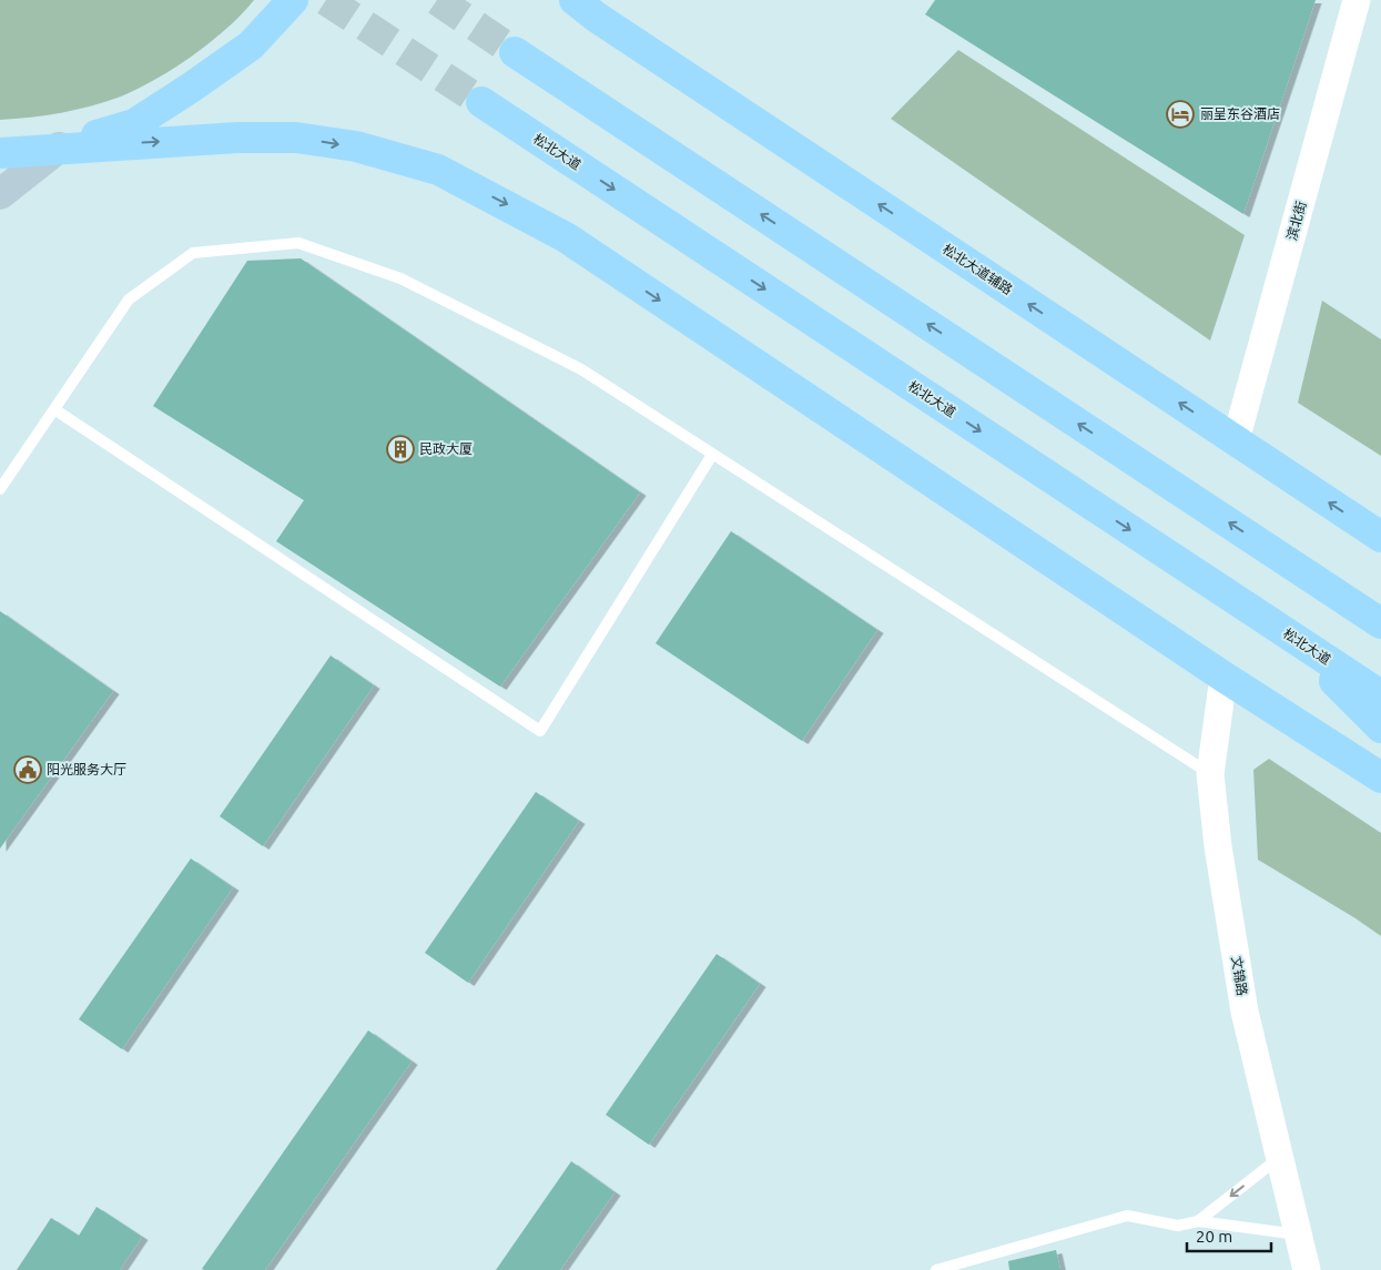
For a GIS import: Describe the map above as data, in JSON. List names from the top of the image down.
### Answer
{
  "streets": {
    "highway": ["松北大道", "松北大道辅路"],
    "street": ["滨北街", "文锦路"]
  },
  "crossings": [
    ["滨北街", "松北大道辅路"]
  ],
  "places": {
    "hotel": ["丽呈东谷酒店"],
    "building": ["民政大厦"],
    "public building": ["阳光服务大厅"]
  },
  "scale_bar": "20 m"
}
